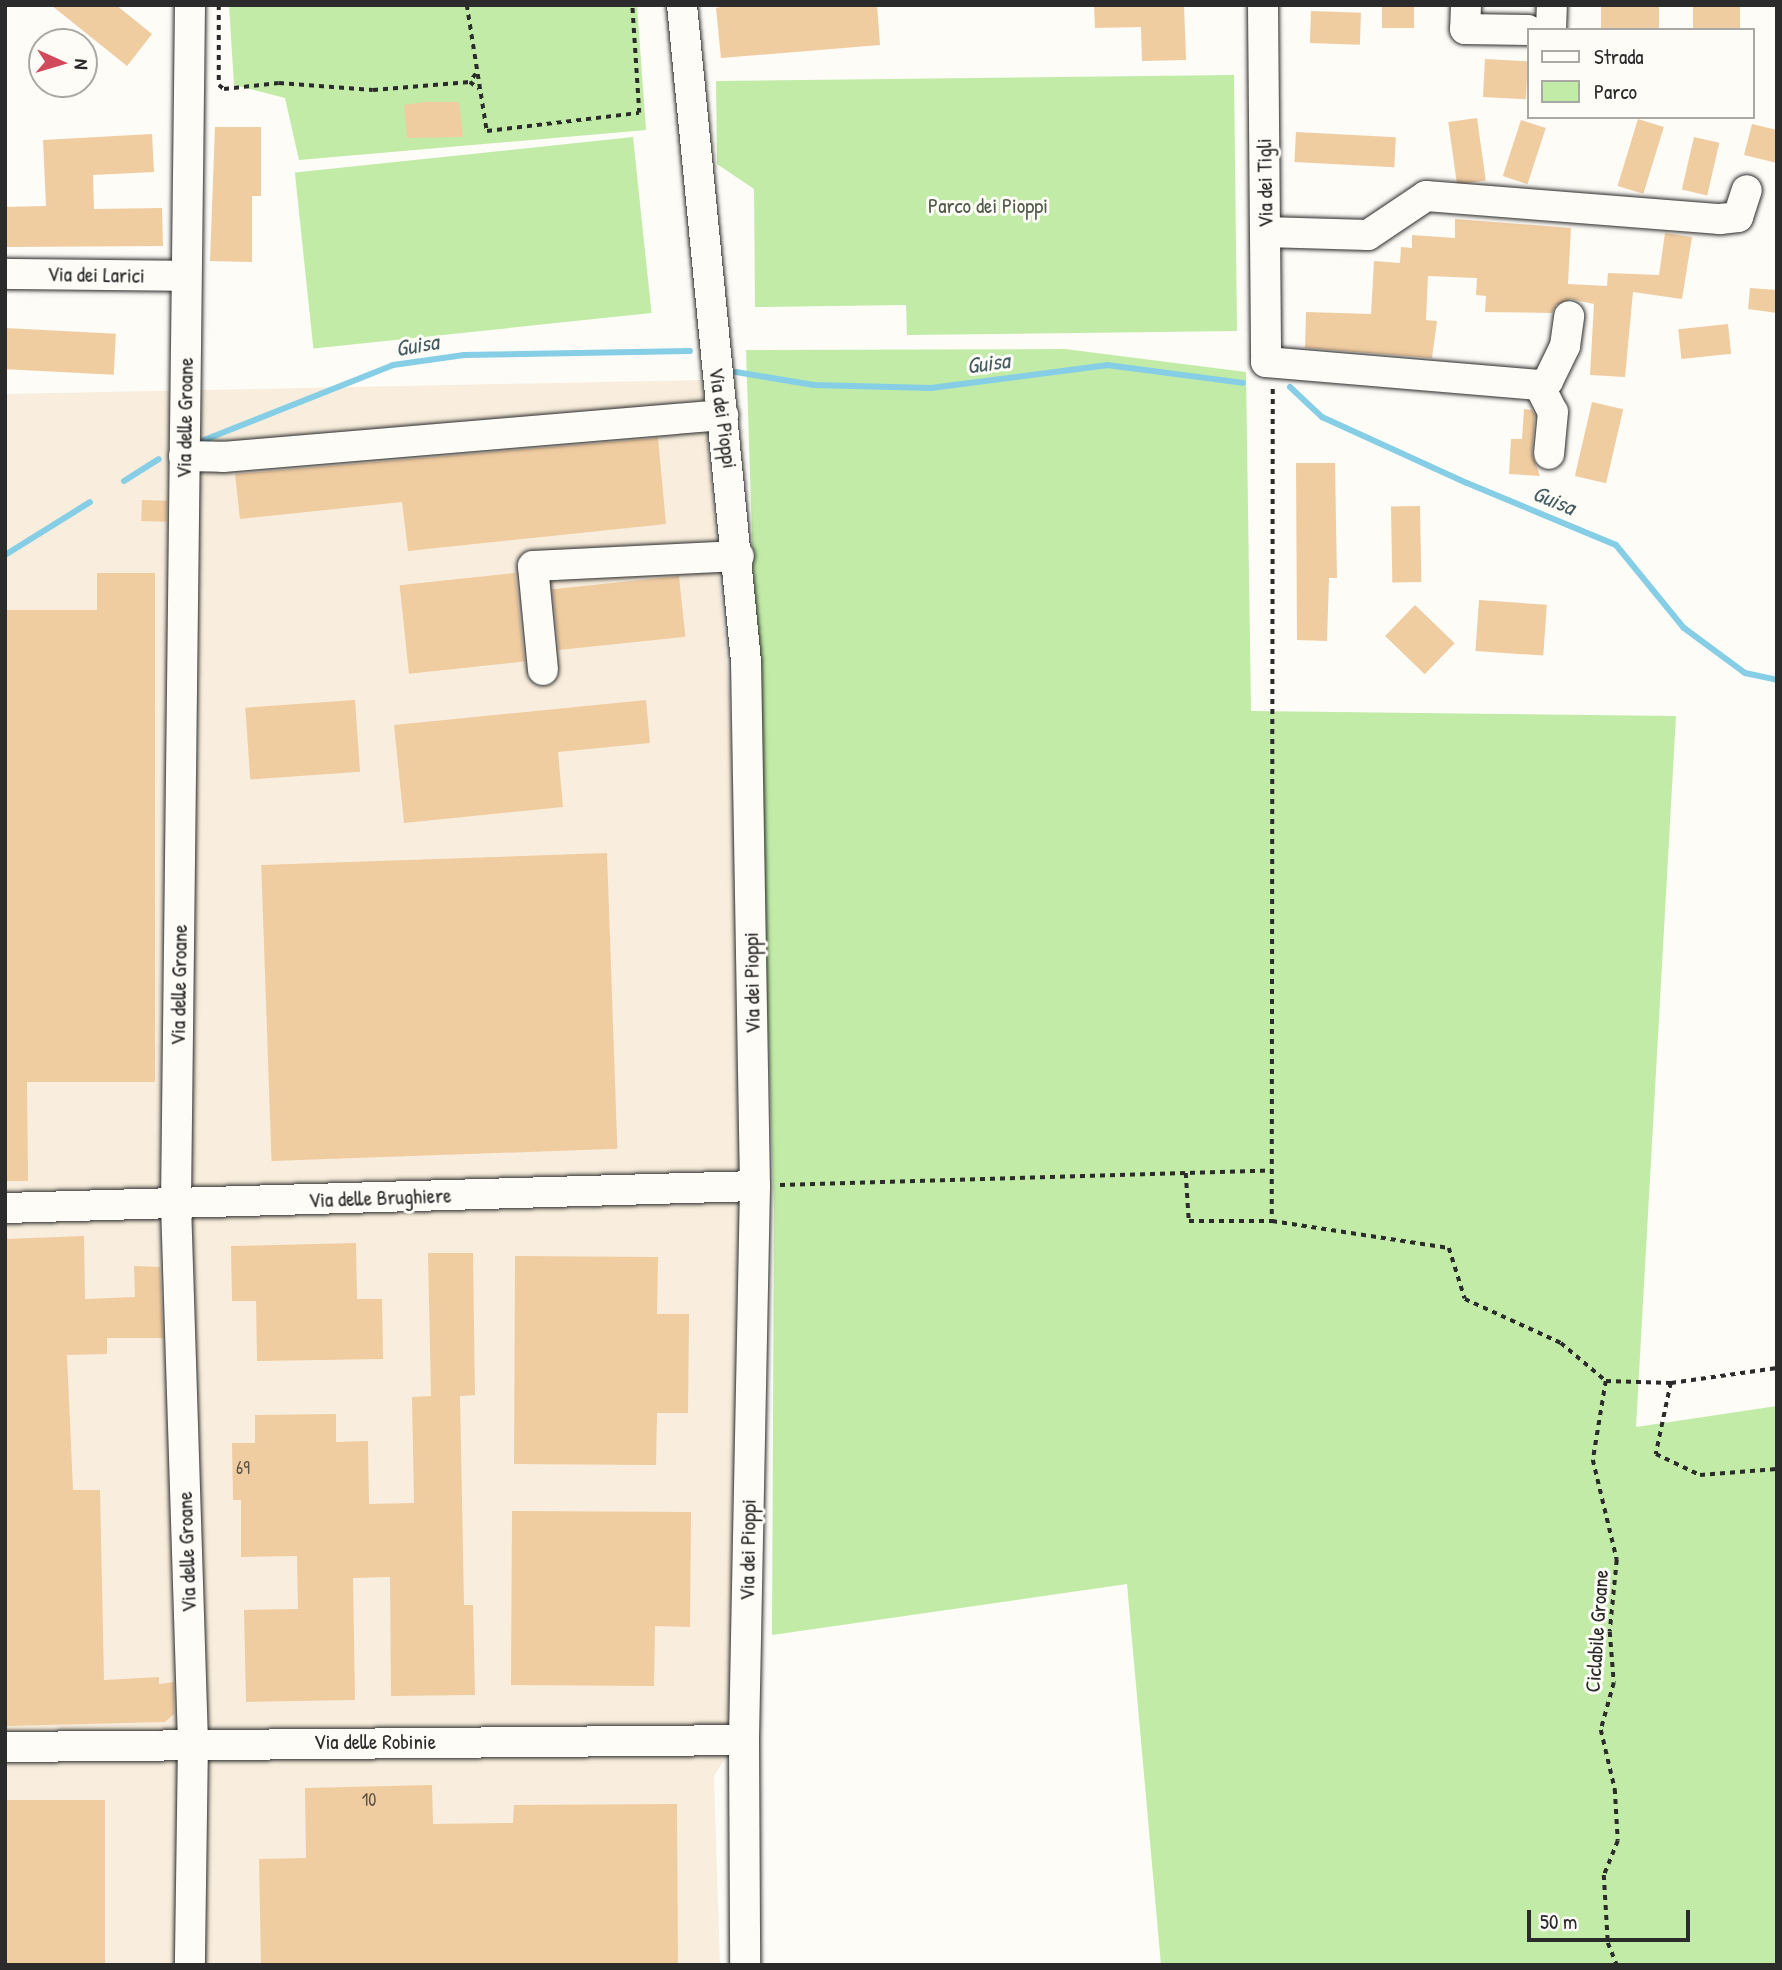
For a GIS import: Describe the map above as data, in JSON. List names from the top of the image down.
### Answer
{
  "streets": {
    "street": [
      "Via dei Tigli",
      "Via dei Larici",
      "Via delle Groane",
      "Via dei Pioppi",
      "Via delle Brughiere",
      "Via delle Robinie"
    ],
    "path": ["Ciclabile Groane"]
  },
  "crossings": [
    ["Via dei Larici", "Via delle Groane"],
    ["Via delle Groane", "Via delle Brughiere"],
    ["Via delle Groane", "Via delle Robinie"],
    ["Via dei Pioppi", "Via delle Brughiere"],
    ["Via dei Pioppi", "Via delle Robinie"]
  ],
  "water": ["Guisa"],
  "parks": ["Parco dei Pioppi"],
  "house_numbers": ["69", "10"],
  "legend": ["Strada", "Parco"],
  "scale_bar": "50 m",
  "north": "right"
}
